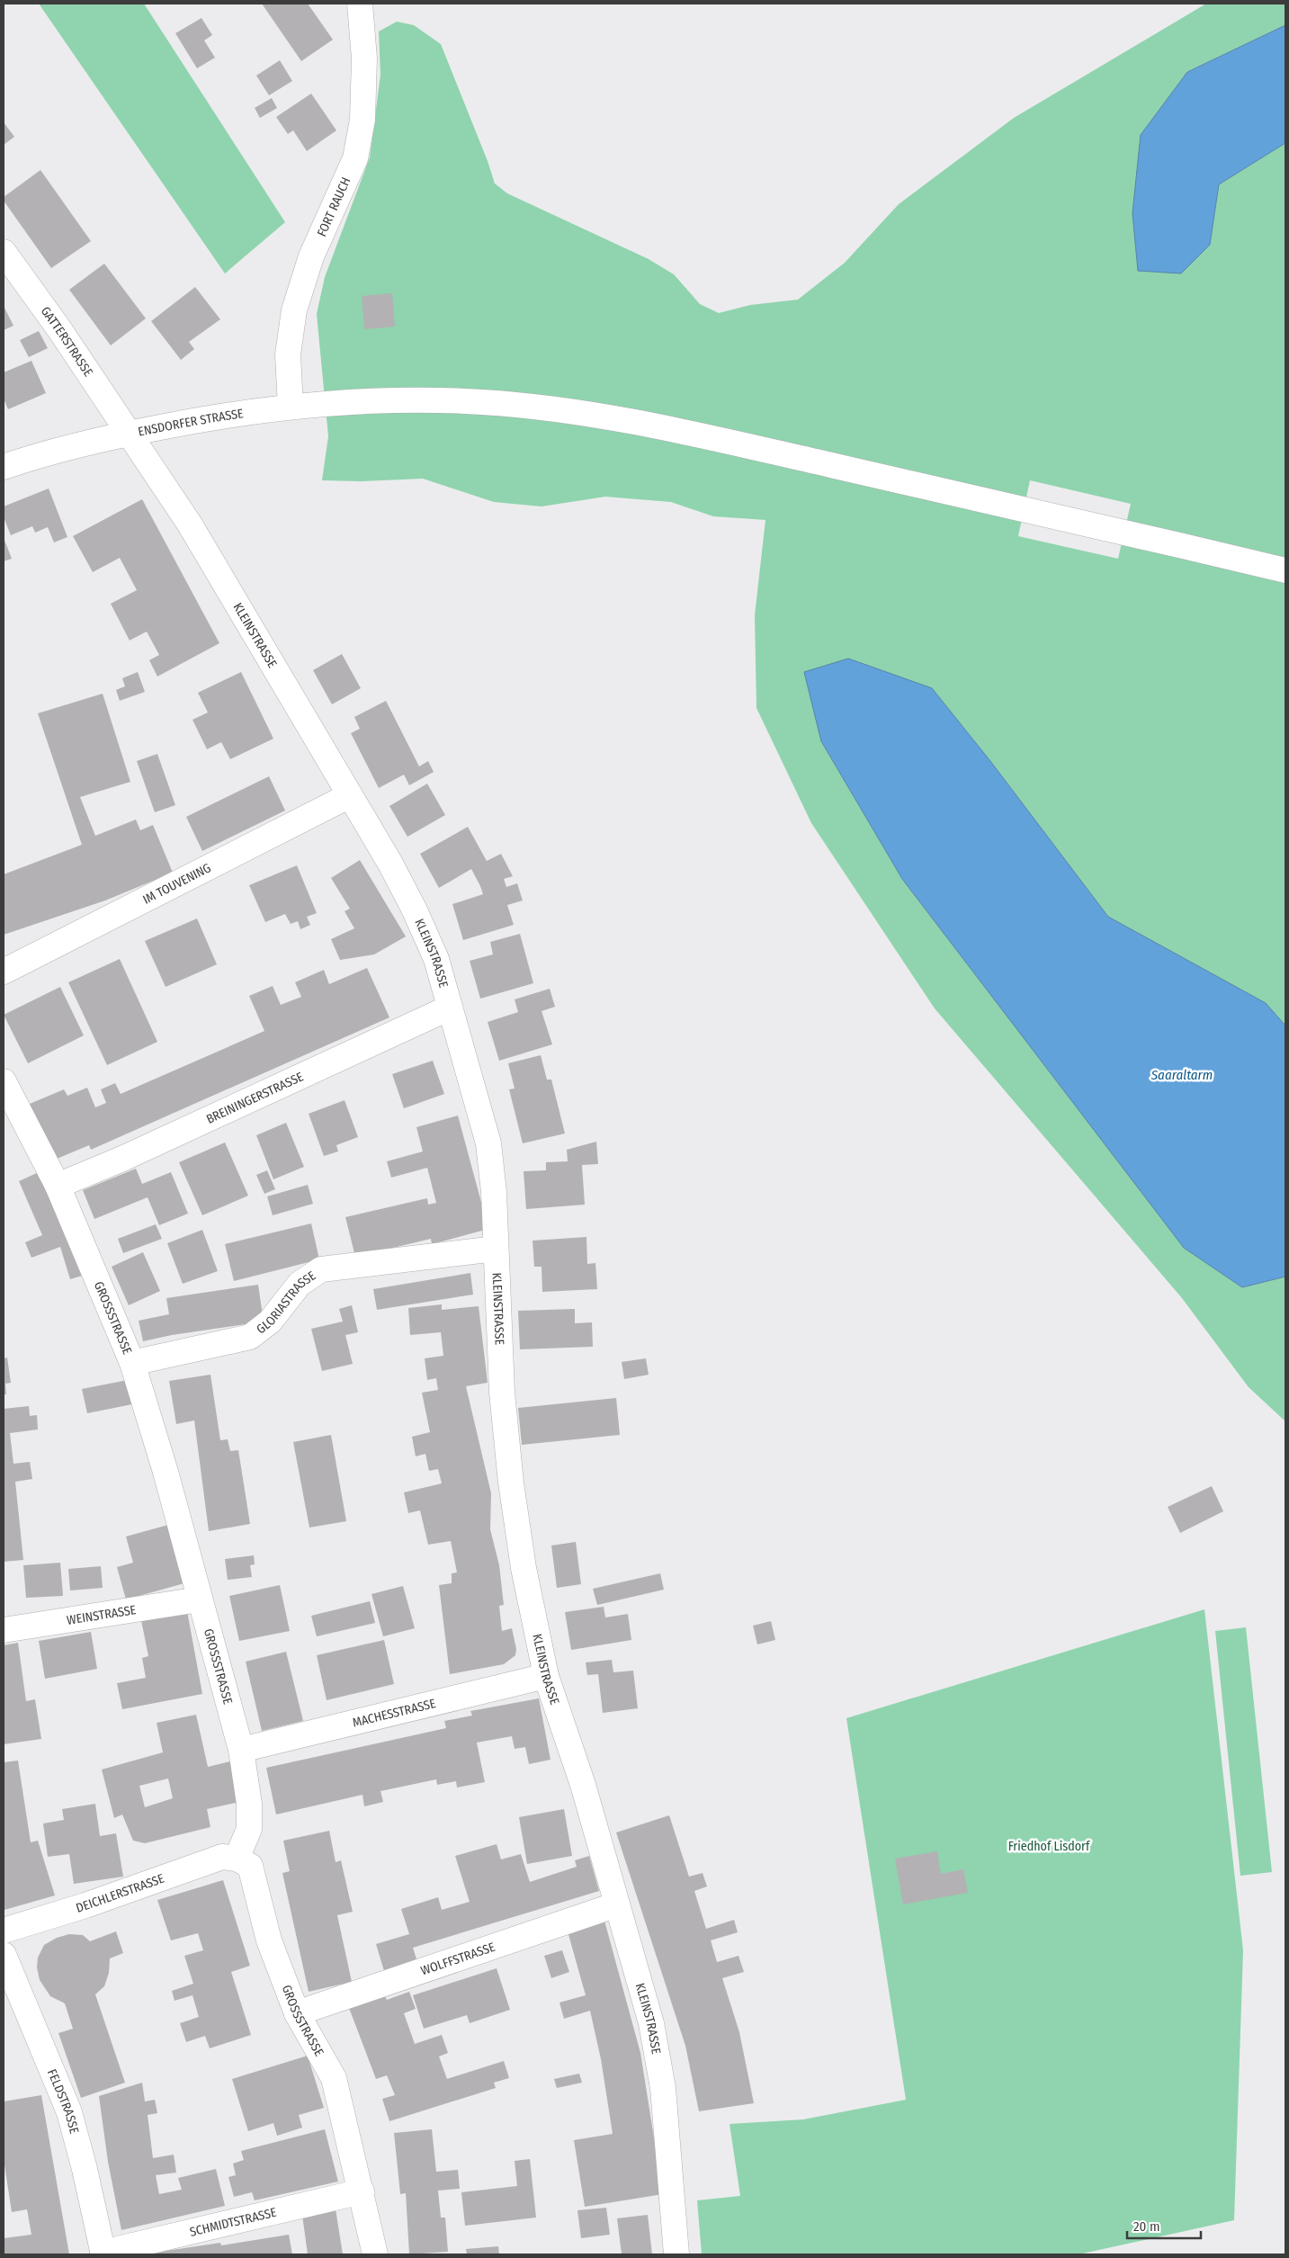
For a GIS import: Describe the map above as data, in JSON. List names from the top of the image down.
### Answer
{
  "streets": {
    "street": [
      "FORT RAUCH",
      "GATTERSTRASSE",
      "ENSDORFER STRASSE",
      "KLEINSTRASSE",
      "IM TOUVENING",
      "BREININGERSTRASSE",
      "GLORIASTRASSE",
      "GROSSSTRASSE",
      "WEINSTRASSE",
      "MACHESSTRASSE",
      "DEICHLERSTRASSE",
      "WOLFFSTRASSE",
      "FELDSTRASSE",
      "SCHMIDTSTRASSE"
    ]
  },
  "crossings": [
    ["FORT RAUCH", "ENSDORFER STRASSE"],
    ["GATTERSTRASSE", "ENSDORFER STRASSE"],
    ["GATTERSTRASSE", "KLEINSTRASSE"],
    ["ENSDORFER STRASSE", "KLEINSTRASSE"],
    ["KLEINSTRASSE", "IM TOUVENING"],
    ["KLEINSTRASSE", "BREININGERSTRASSE"],
    ["KLEINSTRASSE", "GLORIASTRASSE"],
    ["KLEINSTRASSE", "MACHESSTRASSE"],
    ["KLEINSTRASSE", "WOLFFSTRASSE"],
    ["BREININGERSTRASSE", "GROSSSTRASSE"],
    ["GLORIASTRASSE", "GROSSSTRASSE"],
    ["GROSSSTRASSE", "WEINSTRASSE"],
    ["GROSSSTRASSE", "MACHESSTRASSE"],
    ["GROSSSTRASSE", "DEICHLERSTRASSE"],
    ["GROSSSTRASSE", "WOLFFSTRASSE"],
    ["GROSSSTRASSE", "SCHMIDTSTRASSE"],
    ["FELDSTRASSE", "SCHMIDTSTRASSE"]
  ],
  "water": ["Saaraltarm"],
  "parks": ["Friedhof Lisdorf"],
  "scale_bar": "20 m"
}
